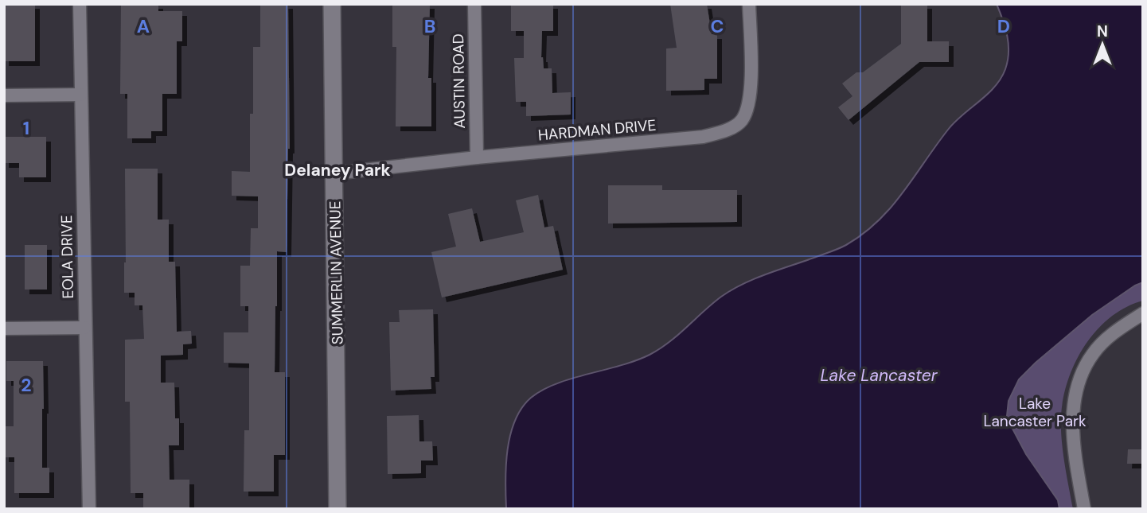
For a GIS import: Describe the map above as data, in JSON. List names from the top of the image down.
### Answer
{
  "streets": {
    "street": [
      "AUSTIN ROAD",
      "HARDMAN DRIVE",
      "EOLA DRIVE",
      "SUMMERLIN AVENUE"
    ]
  },
  "crossings": [
    ["AUSTIN ROAD", "HARDMAN DRIVE"],
    ["HARDMAN DRIVE", "SUMMERLIN AVENUE"]
  ],
  "districts": ["Delaney Park"],
  "water": ["Lake Lancaster"],
  "parks": ["Lake Lancaster Park"],
  "north": "top",
  "grid": {
    "columns": [
      "A",
      "B",
      "C",
      "D"
    ],
    "rows": ["1", "2"]
  }
}
